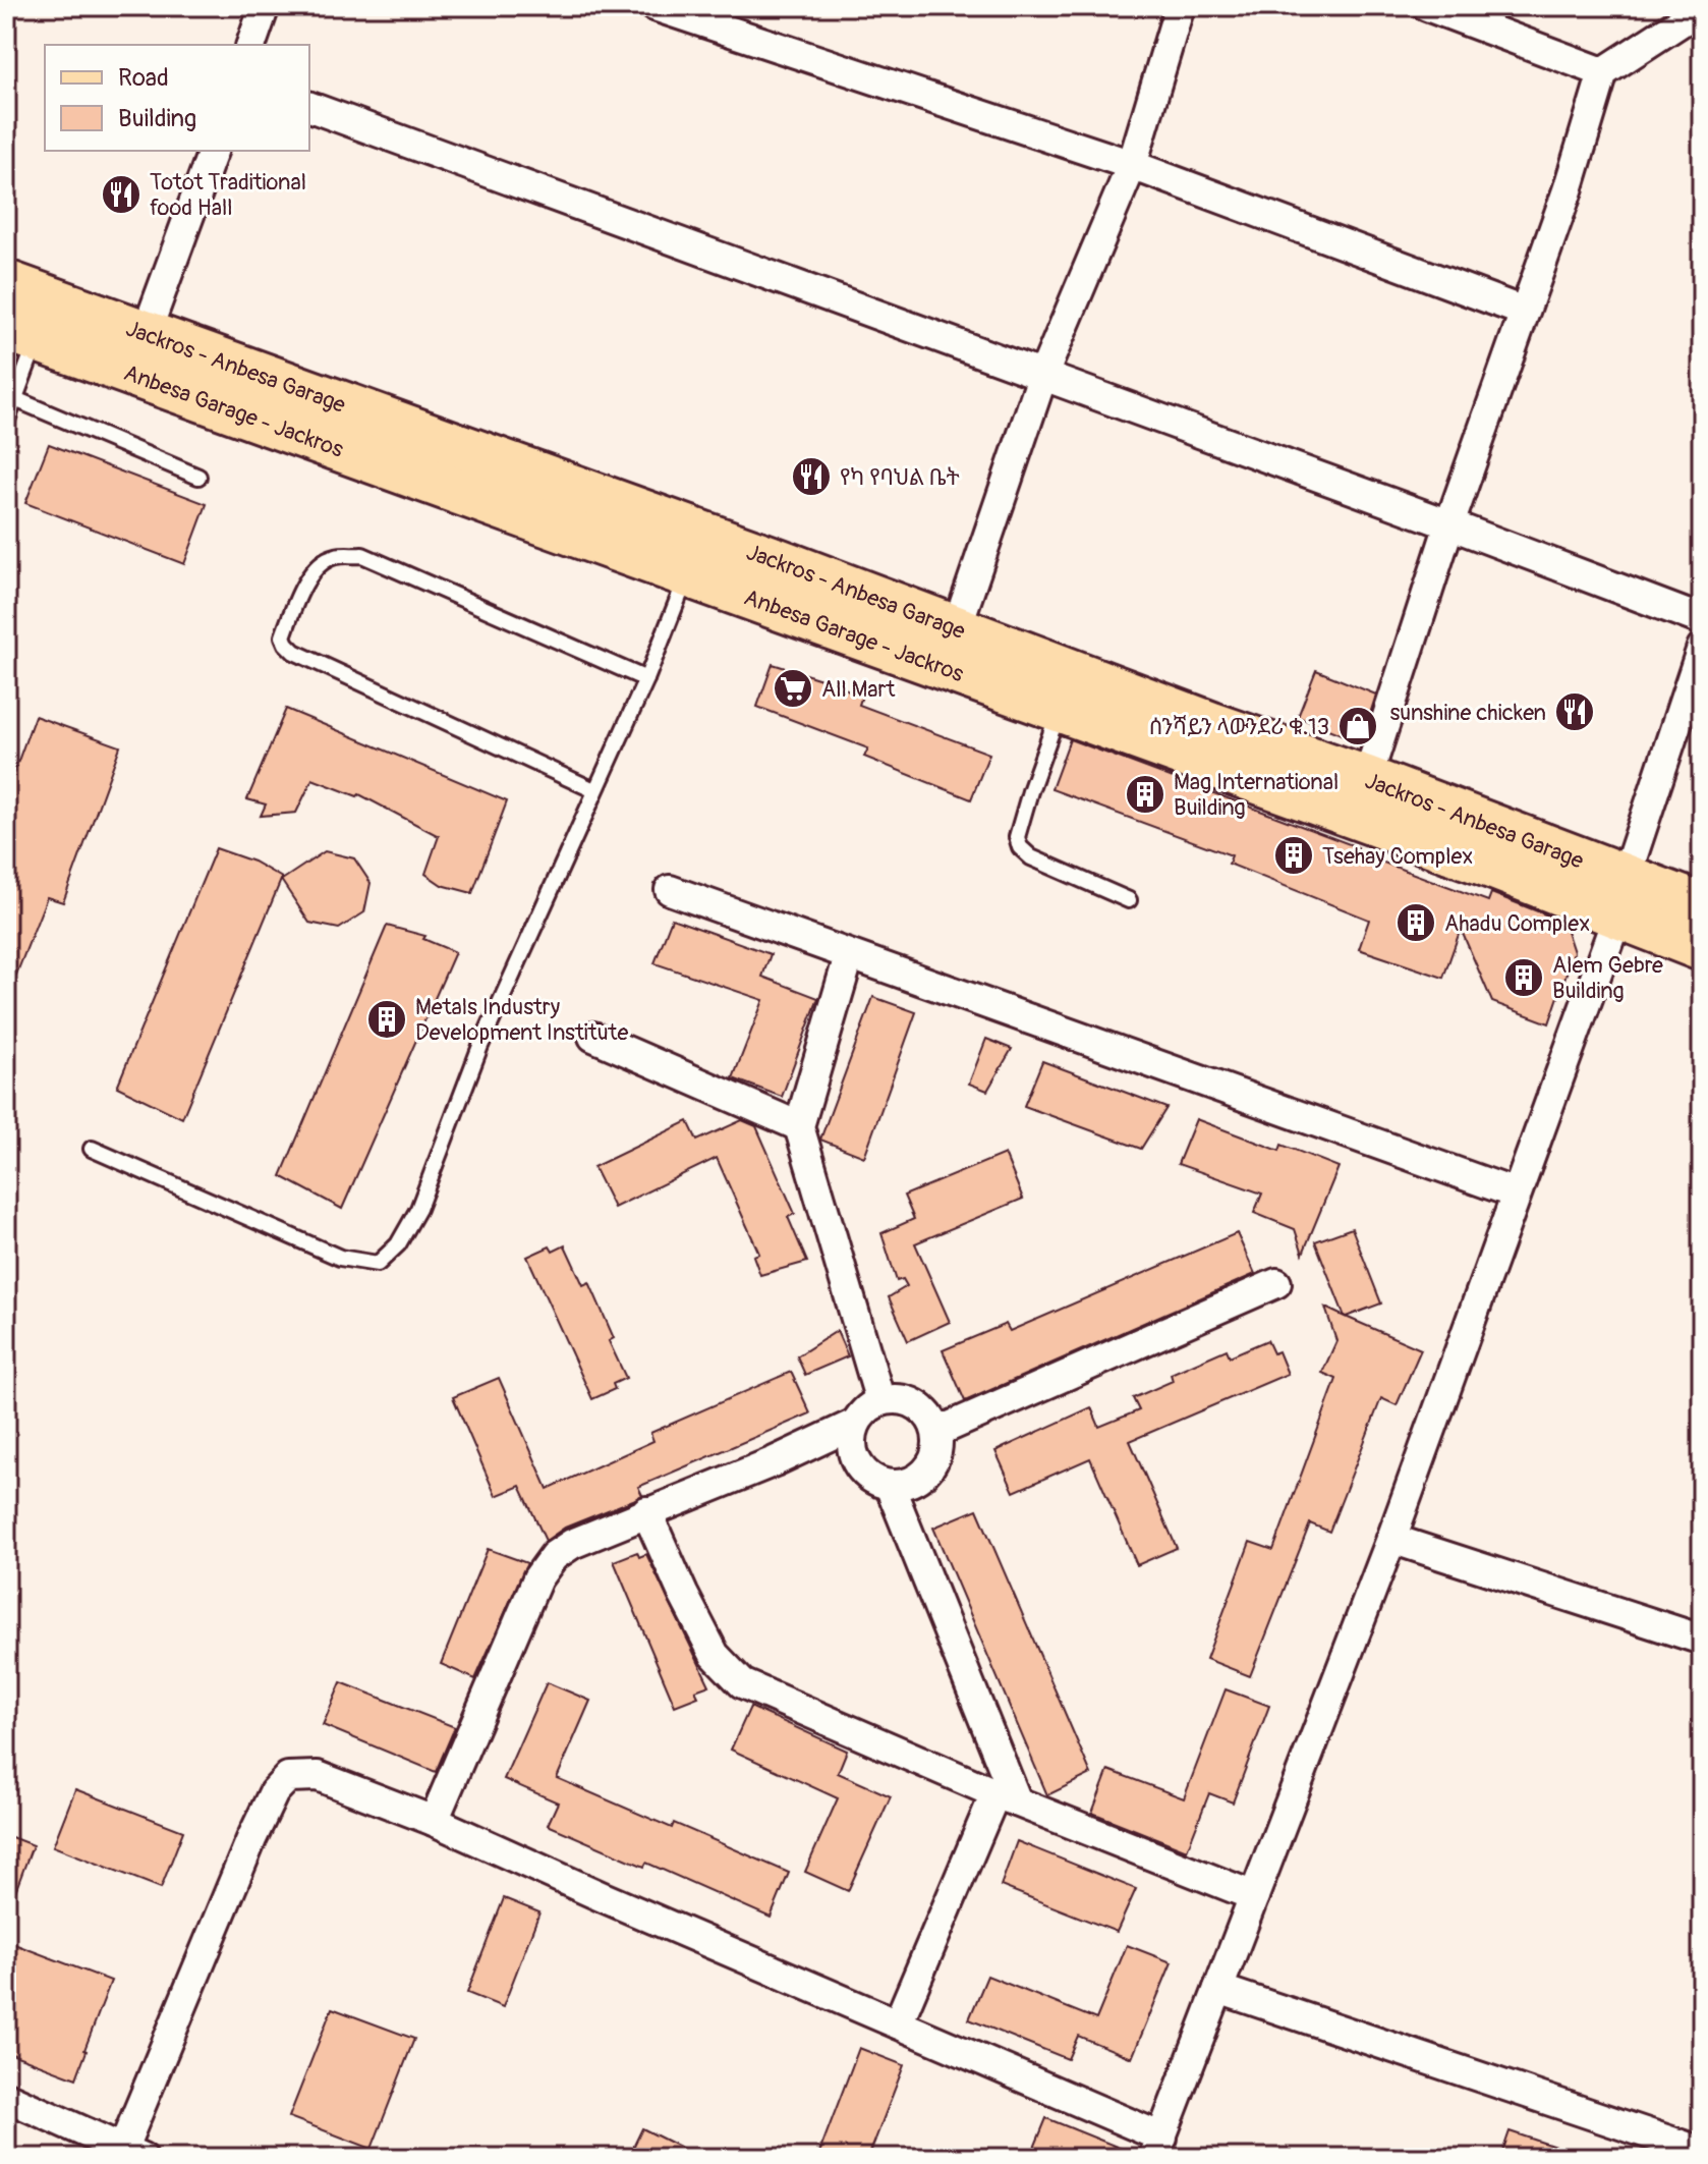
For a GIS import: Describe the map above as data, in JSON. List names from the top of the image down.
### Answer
{
  "streets": {
    "main road": ["Jackros - Anbesa Garage", "Anbesa Garage - Jackros"]
  },
  "crossings": [
    ["Jackros - Anbesa Garage", "Anbesa Garage - Jackros"]
  ],
  "places": {
    "restaurant": ["Totot Traditional food Hall", "የካ የባህል ቤት", "sunshine chicken"],
    "supermarket": ["All Mart"],
    "shop": ["ሰንሻይን ላውንደሪ ቁ.13"],
    "building": [
      "Mag International Building",
      "Tsehay Complex",
      "Ahadu Complex",
      "Alem Gebre Building",
      "Metals Industry Development Institute"
    ]
  },
  "legend": ["Road", "Building"]
}
